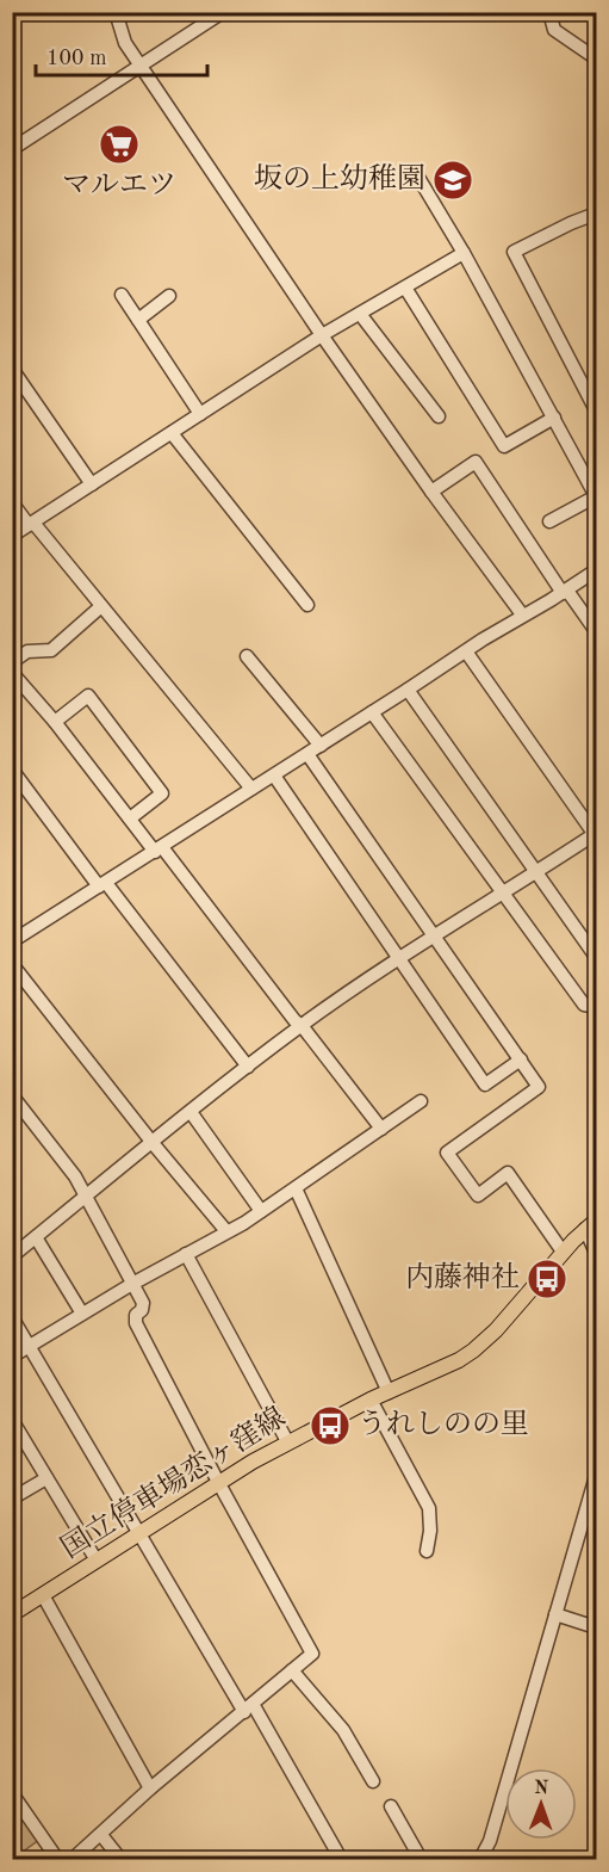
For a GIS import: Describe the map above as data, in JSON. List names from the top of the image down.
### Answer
{
  "streets": {
    "main road": ["国立停車場恋ヶ窪線"]
  },
  "places": {
    "supermarket": ["マルエツ"],
    "school or university": ["坂の上幼稚園"],
    "bus stop": ["内藤神社", "うれしのの里"]
  },
  "scale_bar": "100 m",
  "north": "top"
}
